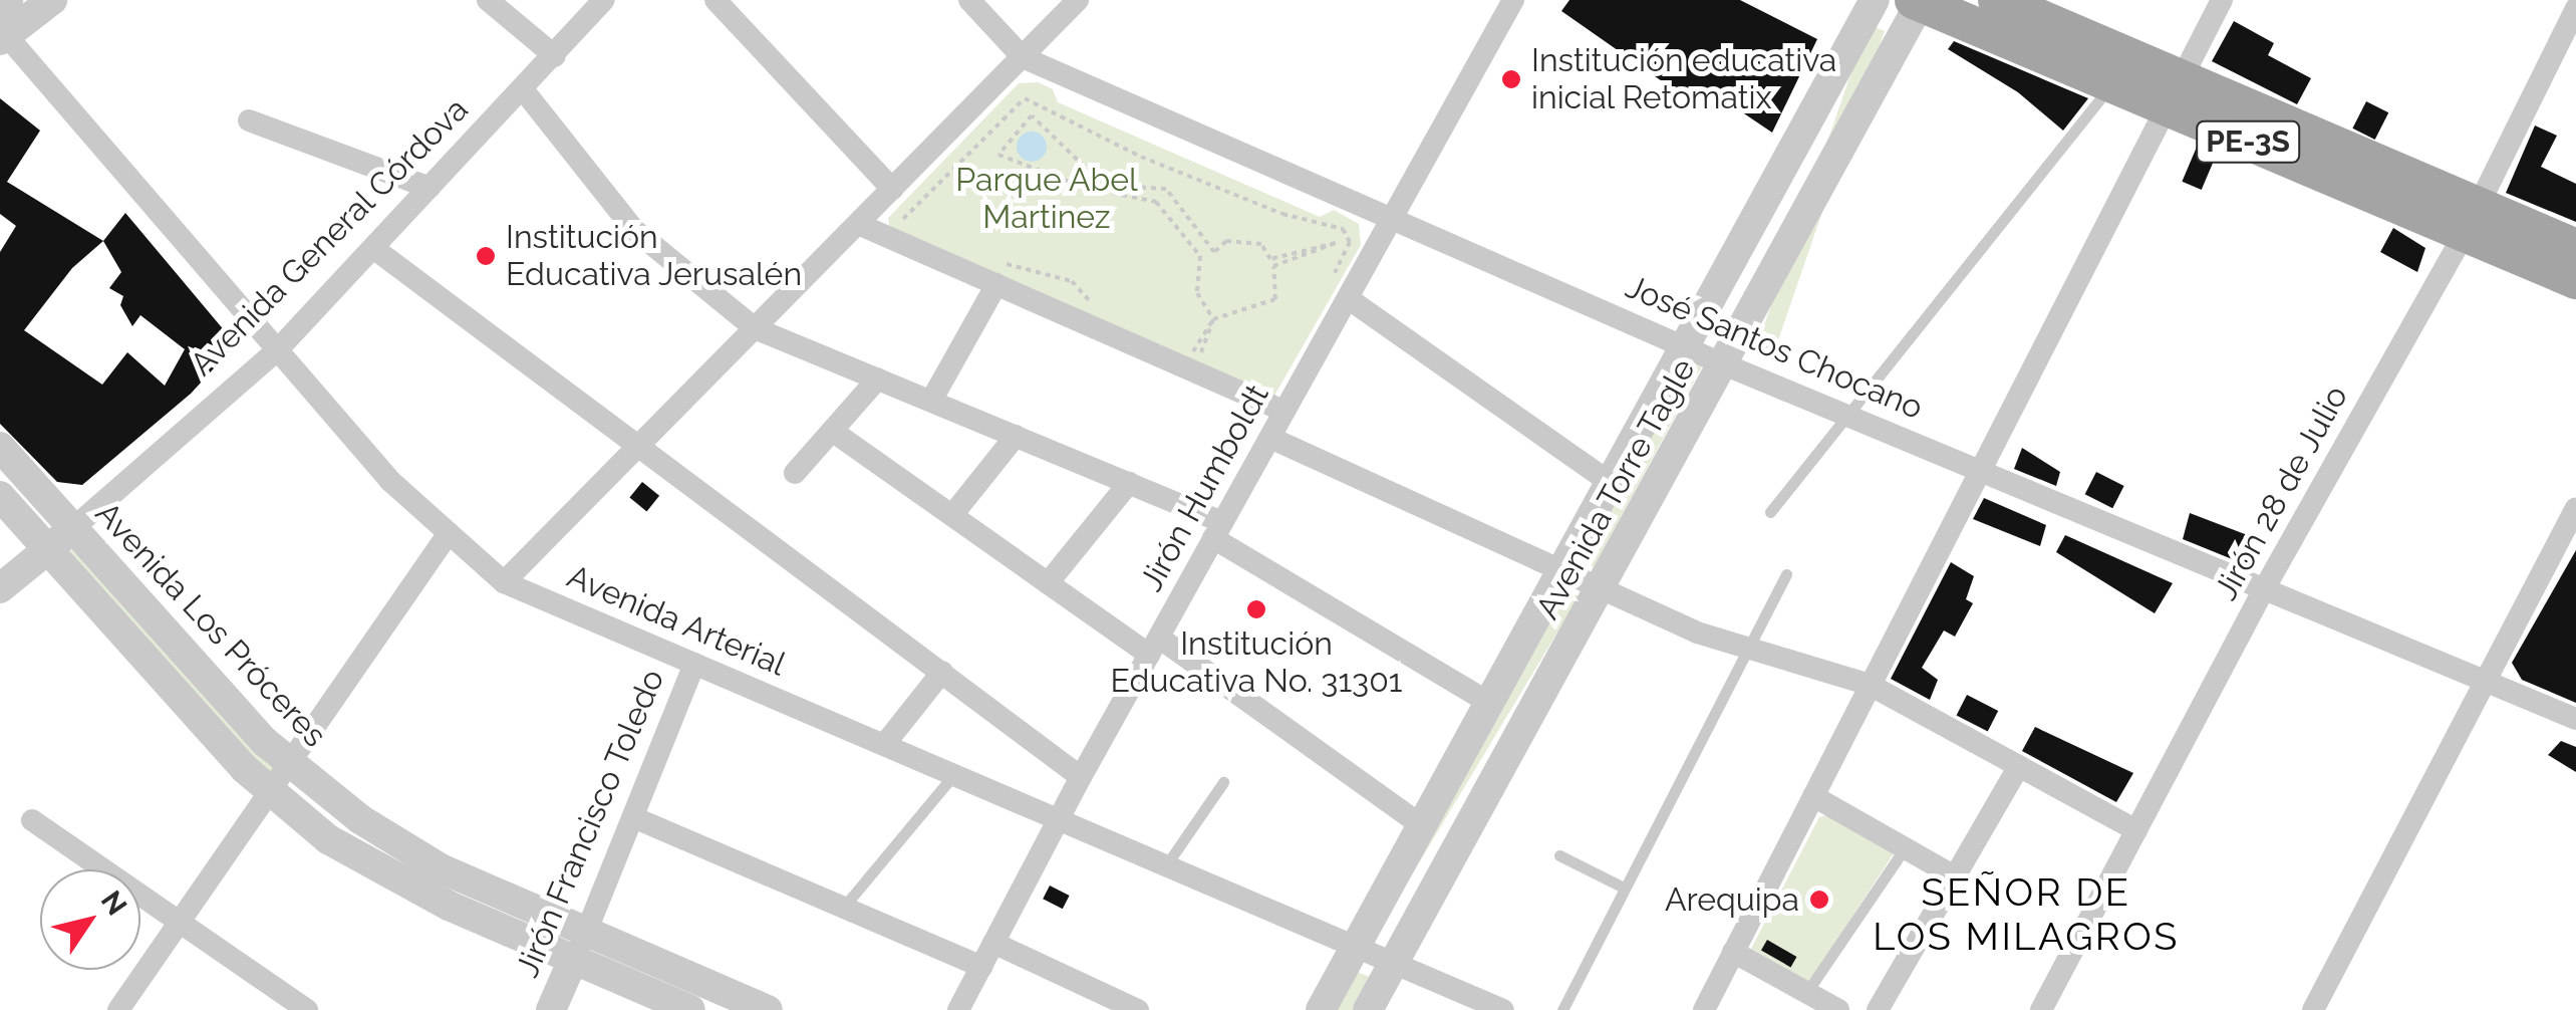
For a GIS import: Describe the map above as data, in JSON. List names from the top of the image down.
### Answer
{
  "streets": {
    "main road": ["PE-3S"],
    "street": [
      "Avenida General Córdova",
      "José Santos Chocano",
      "Jirón Humboldt",
      "Avenida Torre Tagle",
      "Jirón 28 de Julio",
      "Avenida Arterial",
      "Avenida Los Próceres",
      "Jirón Francisco Toledo"
    ]
  },
  "crossings": [
    ["PE-3S", "Avenida Torre Tagle"],
    ["PE-3S", "Jirón 28 de Julio"],
    ["Avenida General Córdova", "Avenida Arterial"],
    ["Avenida General Córdova", "Avenida Los Próceres"],
    ["José Santos Chocano", "Jirón Humboldt"],
    ["José Santos Chocano", "Avenida Torre Tagle"],
    ["José Santos Chocano", "Jirón 28 de Julio"],
    ["Jirón Humboldt", "Avenida Arterial"],
    ["Avenida Torre Tagle", "Avenida Arterial"],
    ["Avenida Arterial", "Jirón Francisco Toledo"],
    ["Avenida Los Próceres", "Jirón Francisco Toledo"]
  ],
  "districts": ["SEÑOR DE LOS MILAGROS"],
  "parks": ["Parque Abel Martinez"],
  "places": [
    "Institución educativa inicial Retomatix",
    "Institución Educativa Jerusalén",
    "Institución Educativa No. 31301",
    "Arequipa"
  ],
  "north": "top right"
}
